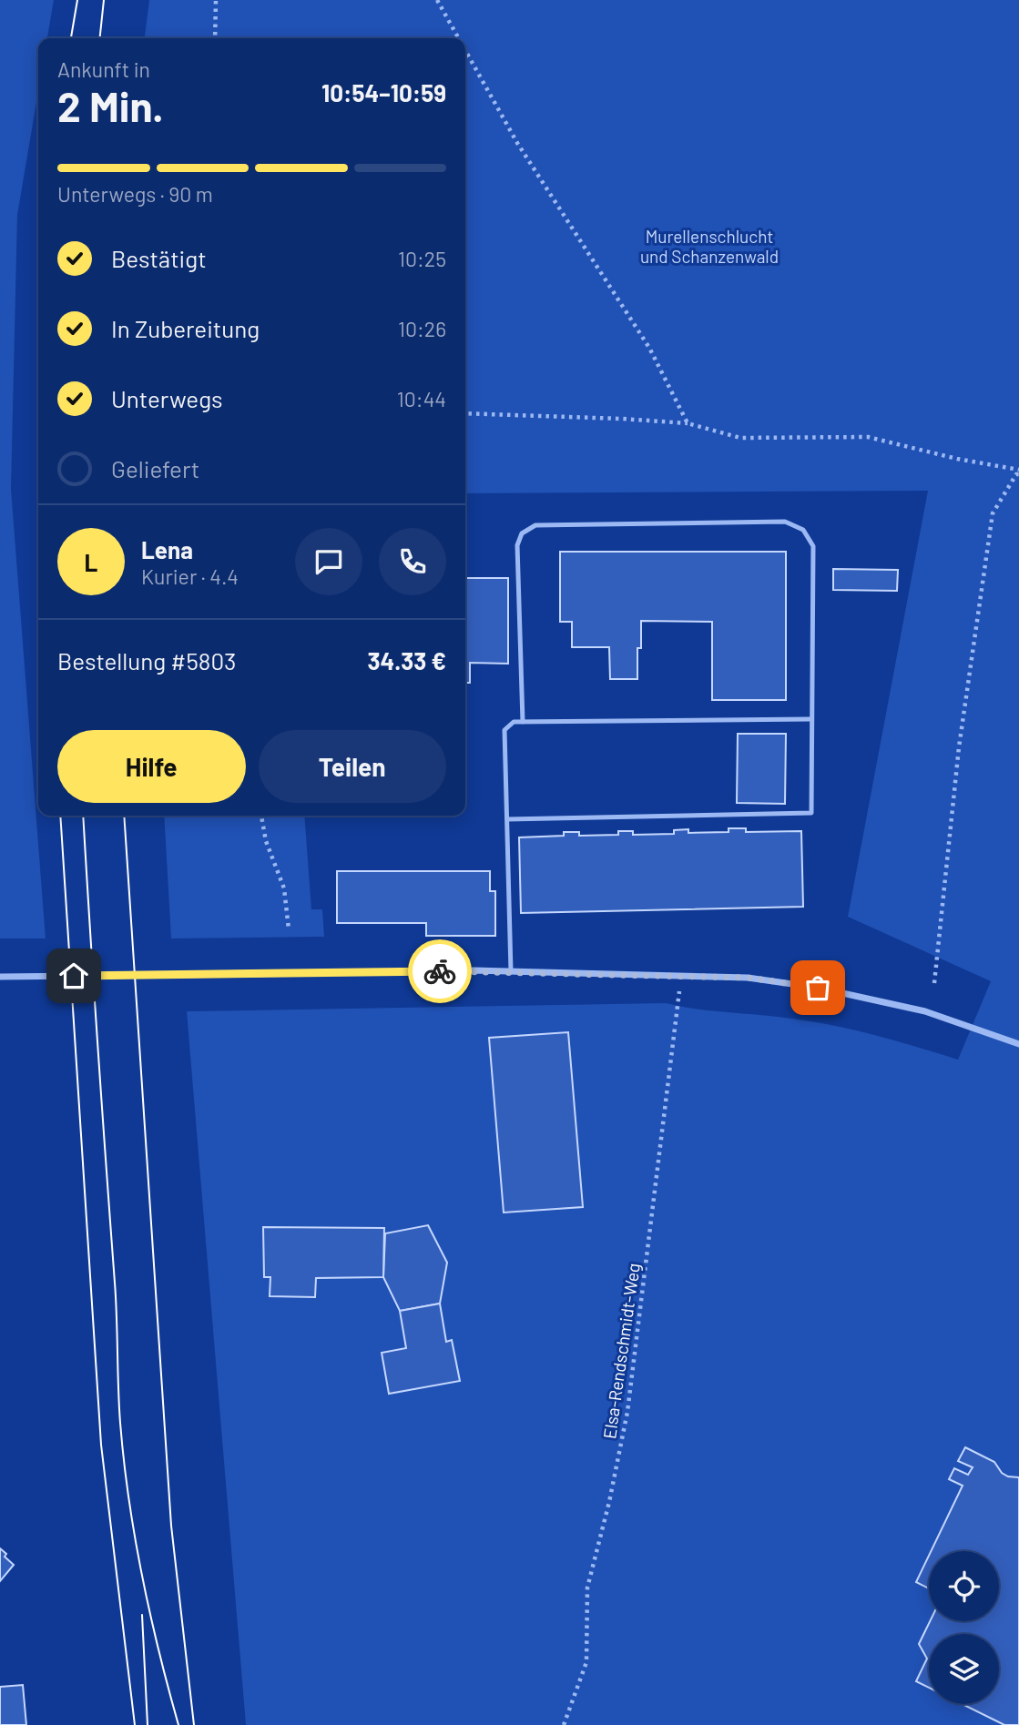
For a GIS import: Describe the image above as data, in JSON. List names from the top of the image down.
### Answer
{
  "streets": {
    "path": ["Elsa-Rendschmidt-Weg"]
  },
  "parks": ["Murellenschlucht und Schanzenwald"],
  "page": {
    "heading": ["2 Min.", "Ankunft in", "10:54–10:59"],
    "panel": [
      "Lena",
      "Kurier · 4.4",
      "Bestellung #5803",
      "34.33 €"
    ],
    "bar": "Unterwegs · 90 m",
    "list": [
      ["Bestätigt", "10:25"],
      ["In Zubereitung", "10:26"],
      ["Unterwegs", "10:44"],
      "Geliefert"
    ],
    "round": "L",
    "buttons": ["Hilfe", "Teilen"]
  }
}
